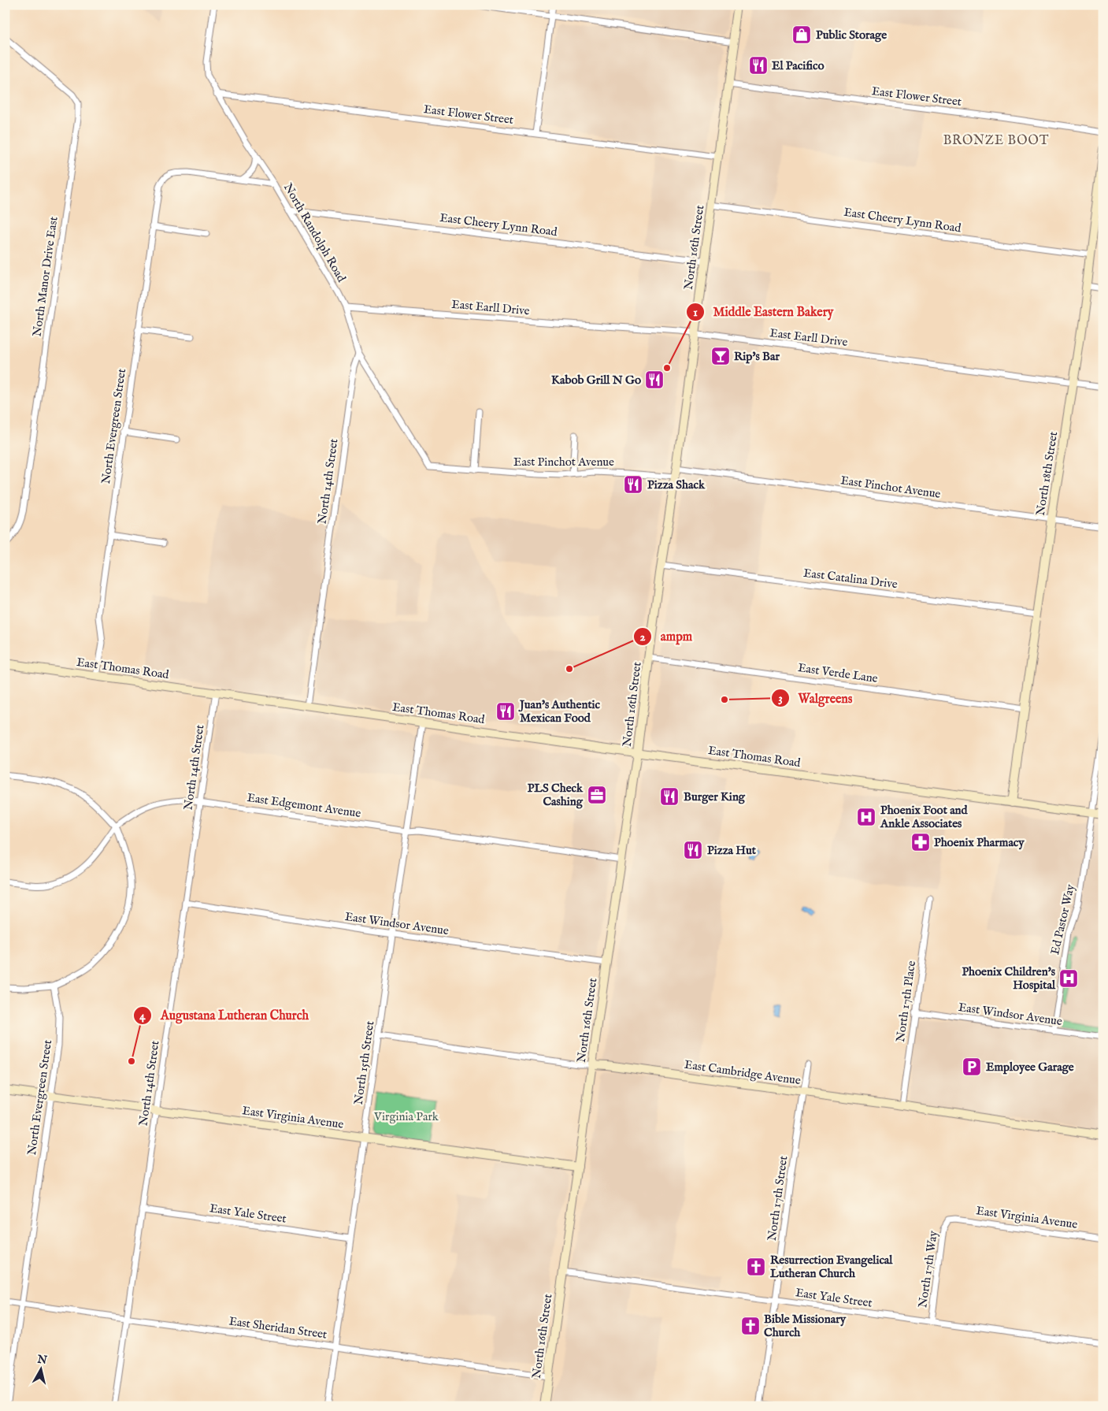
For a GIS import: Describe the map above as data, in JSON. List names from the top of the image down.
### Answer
{
  "streets": {
    "main road": [
      "North 16th Street",
      "North 18th Street",
      "East Thomas Road",
      "East Cambridge Avenue",
      "East Virginia Avenue"
    ],
    "street": [
      "East Flower Street",
      "East Cheery Lynn Road",
      "North Randolph Road",
      "North Manor Drive East",
      "East Earll Drive",
      "North Evergreen Street",
      "East Pinchot Avenue",
      "North 14th Street",
      "East Catalina Drive",
      "East Verde Lane",
      "East Edgemont Avenue",
      "Ed Pastor Way",
      "East Windsor Avenue",
      "North 17th Place",
      "North 15th Street",
      "North 17th Street",
      "East Yale Street",
      "North 17th Way",
      "East Sheridan Street"
    ]
  },
  "crossings": [
    ["East Flower Street", "North Randolph Road"],
    ["East Flower Street", "North 16th Street"],
    ["East Cheery Lynn Road", "North Randolph Road"],
    ["East Cheery Lynn Road", "North 16th Street"],
    ["East Cheery Lynn Road", "North 18th Street"],
    ["North Randolph Road", "East Earll Drive"],
    ["North Randolph Road", "East Pinchot Avenue"],
    ["North Randolph Road", "North 14th Street"],
    ["North 16th Street", "East Earll Drive"],
    ["North 16th Street", "East Pinchot Avenue"],
    ["North 16th Street", "East Catalina Drive"],
    ["North 16th Street", "East Thomas Road"],
    ["North 16th Street", "East Verde Lane"],
    ["North 16th Street", "East Edgemont Avenue"],
    ["North 16th Street", "East Windsor Avenue"],
    ["North 16th Street", "East Cambridge Avenue"],
    ["North 16th Street", "East Virginia Avenue"],
    ["North 16th Street", "East Yale Street"],
    ["North 16th Street", "East Sheridan Street"],
    ["East Earll Drive", "North 18th Street"],
    ["North Evergreen Street", "East Thomas Road"],
    ["North Evergreen Street", "East Virginia Avenue"],
    ["North Evergreen Street", "East Sheridan Street"],
    ["East Pinchot Avenue", "North 18th Street"],
    ["North 18th Street", "East Catalina Drive"],
    ["North 18th Street", "East Thomas Road"],
    ["North 18th Street", "East Verde Lane"],
    ["North 14th Street", "East Thomas Road"],
    ["North 14th Street", "East Edgemont Avenue"],
    ["North 14th Street", "East Windsor Avenue"],
    ["North 14th Street", "East Virginia Avenue"],
    ["North 14th Street", "East Yale Street"],
    ["North 14th Street", "East Sheridan Street"],
    ["East Thomas Road", "Ed Pastor Way"],
    ["East Thomas Road", "North 15th Street"],
    ["East Edgemont Avenue", "North 15th Street"],
    ["Ed Pastor Way", "East Windsor Avenue"],
    ["East Windsor Avenue", "North 17th Place"],
    ["East Windsor Avenue", "North 15th Street"],
    ["North 17th Place", "East Cambridge Avenue"],
    ["North 15th Street", "East Cambridge Avenue"],
    ["North 15th Street", "East Virginia Avenue"],
    ["North 15th Street", "East Yale Street"],
    ["North 15th Street", "East Sheridan Street"],
    ["East Cambridge Avenue", "North 17th Street"],
    ["East Virginia Avenue", "North 17th Way"],
    ["North 17th Street", "East Yale Street"],
    ["East Yale Street", "North 17th Way"]
  ],
  "districts": ["BRONZE BOOT"],
  "parks": ["Virginia Park"],
  "places": {
    "shop": ["Public Storage"],
    "restaurant": [
      "El Pacifico",
      "Kabob Grill N Go",
      "Pizza Shack",
      "Juan's Authentic Mexican Food",
      "Burger King",
      "Pizza Hut"
    ],
    "bar": ["Rip's Bar"],
    "other": [
      "Middle Eastern Bakery",
      "ampm",
      "Walgreens",
      "Augustana Lutheran Church"
    ],
    "office": ["PLS Check Cashing"],
    "hospital": ["Phoenix Foot and Ankle Associates", "Phoenix Children's Hospital"],
    "pharmacy": ["Phoenix Pharmacy"],
    "parking": ["Employee Garage"],
    "church": ["Resurrection Evangelical Lutheran Church", "Bible Missionary Church"]
  },
  "north": "top"
}
